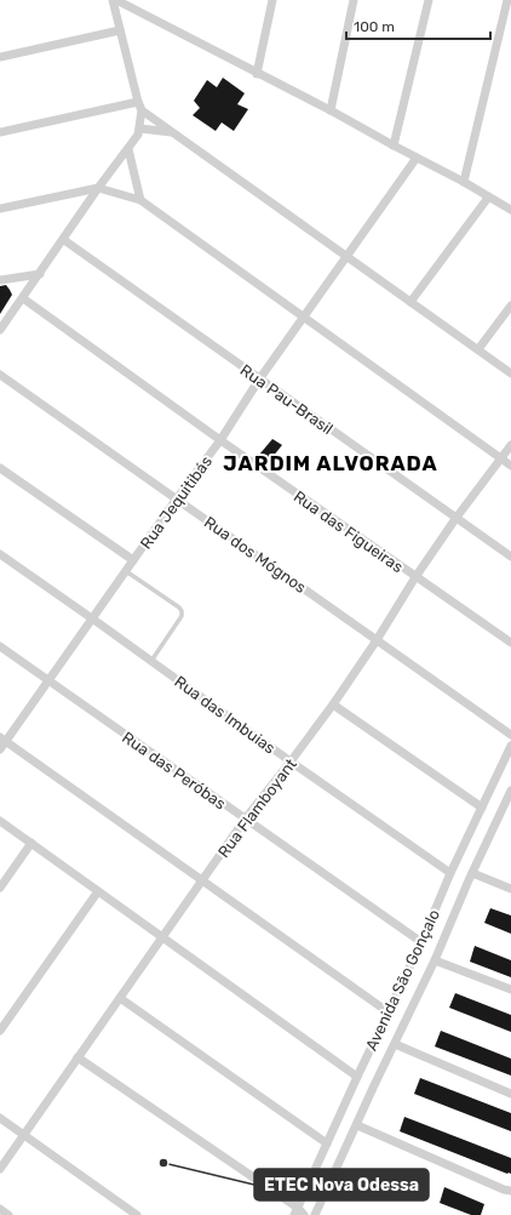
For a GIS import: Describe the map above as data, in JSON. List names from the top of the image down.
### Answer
{
  "streets": {
    "street": [
      "Rua Pau-Brasil",
      "Rua Jequitibás",
      "Rua das Figueiras",
      "Rua dos Mógnos",
      "Rua das Imbuias",
      "Rua das Peróbas",
      "Rua Flamboyant",
      "Avenida São Gonçalo"
    ]
  },
  "crossings": [
    ["Rua Pau-Brasil", "Rua Jequitibás"],
    ["Rua Pau-Brasil", "Rua Flamboyant"],
    ["Rua Jequitibás", "Rua das Figueiras"],
    ["Rua Jequitibás", "Rua dos Mógnos"],
    ["Rua Jequitibás", "Rua das Imbuias"],
    ["Rua Jequitibás", "Rua das Peróbas"],
    ["Rua das Figueiras", "Rua Flamboyant"],
    ["Rua dos Mógnos", "Rua Flamboyant"],
    ["Rua das Imbuias", "Rua Flamboyant"],
    ["Rua das Imbuias", "Avenida São Gonçalo"],
    ["Rua das Peróbas", "Rua Flamboyant"],
    ["Rua das Peróbas", "Avenida São Gonçalo"]
  ],
  "districts": ["JARDIM ALVORADA"],
  "places": ["ETEC Nova Odessa"],
  "scale_bar": "100 m"
}
